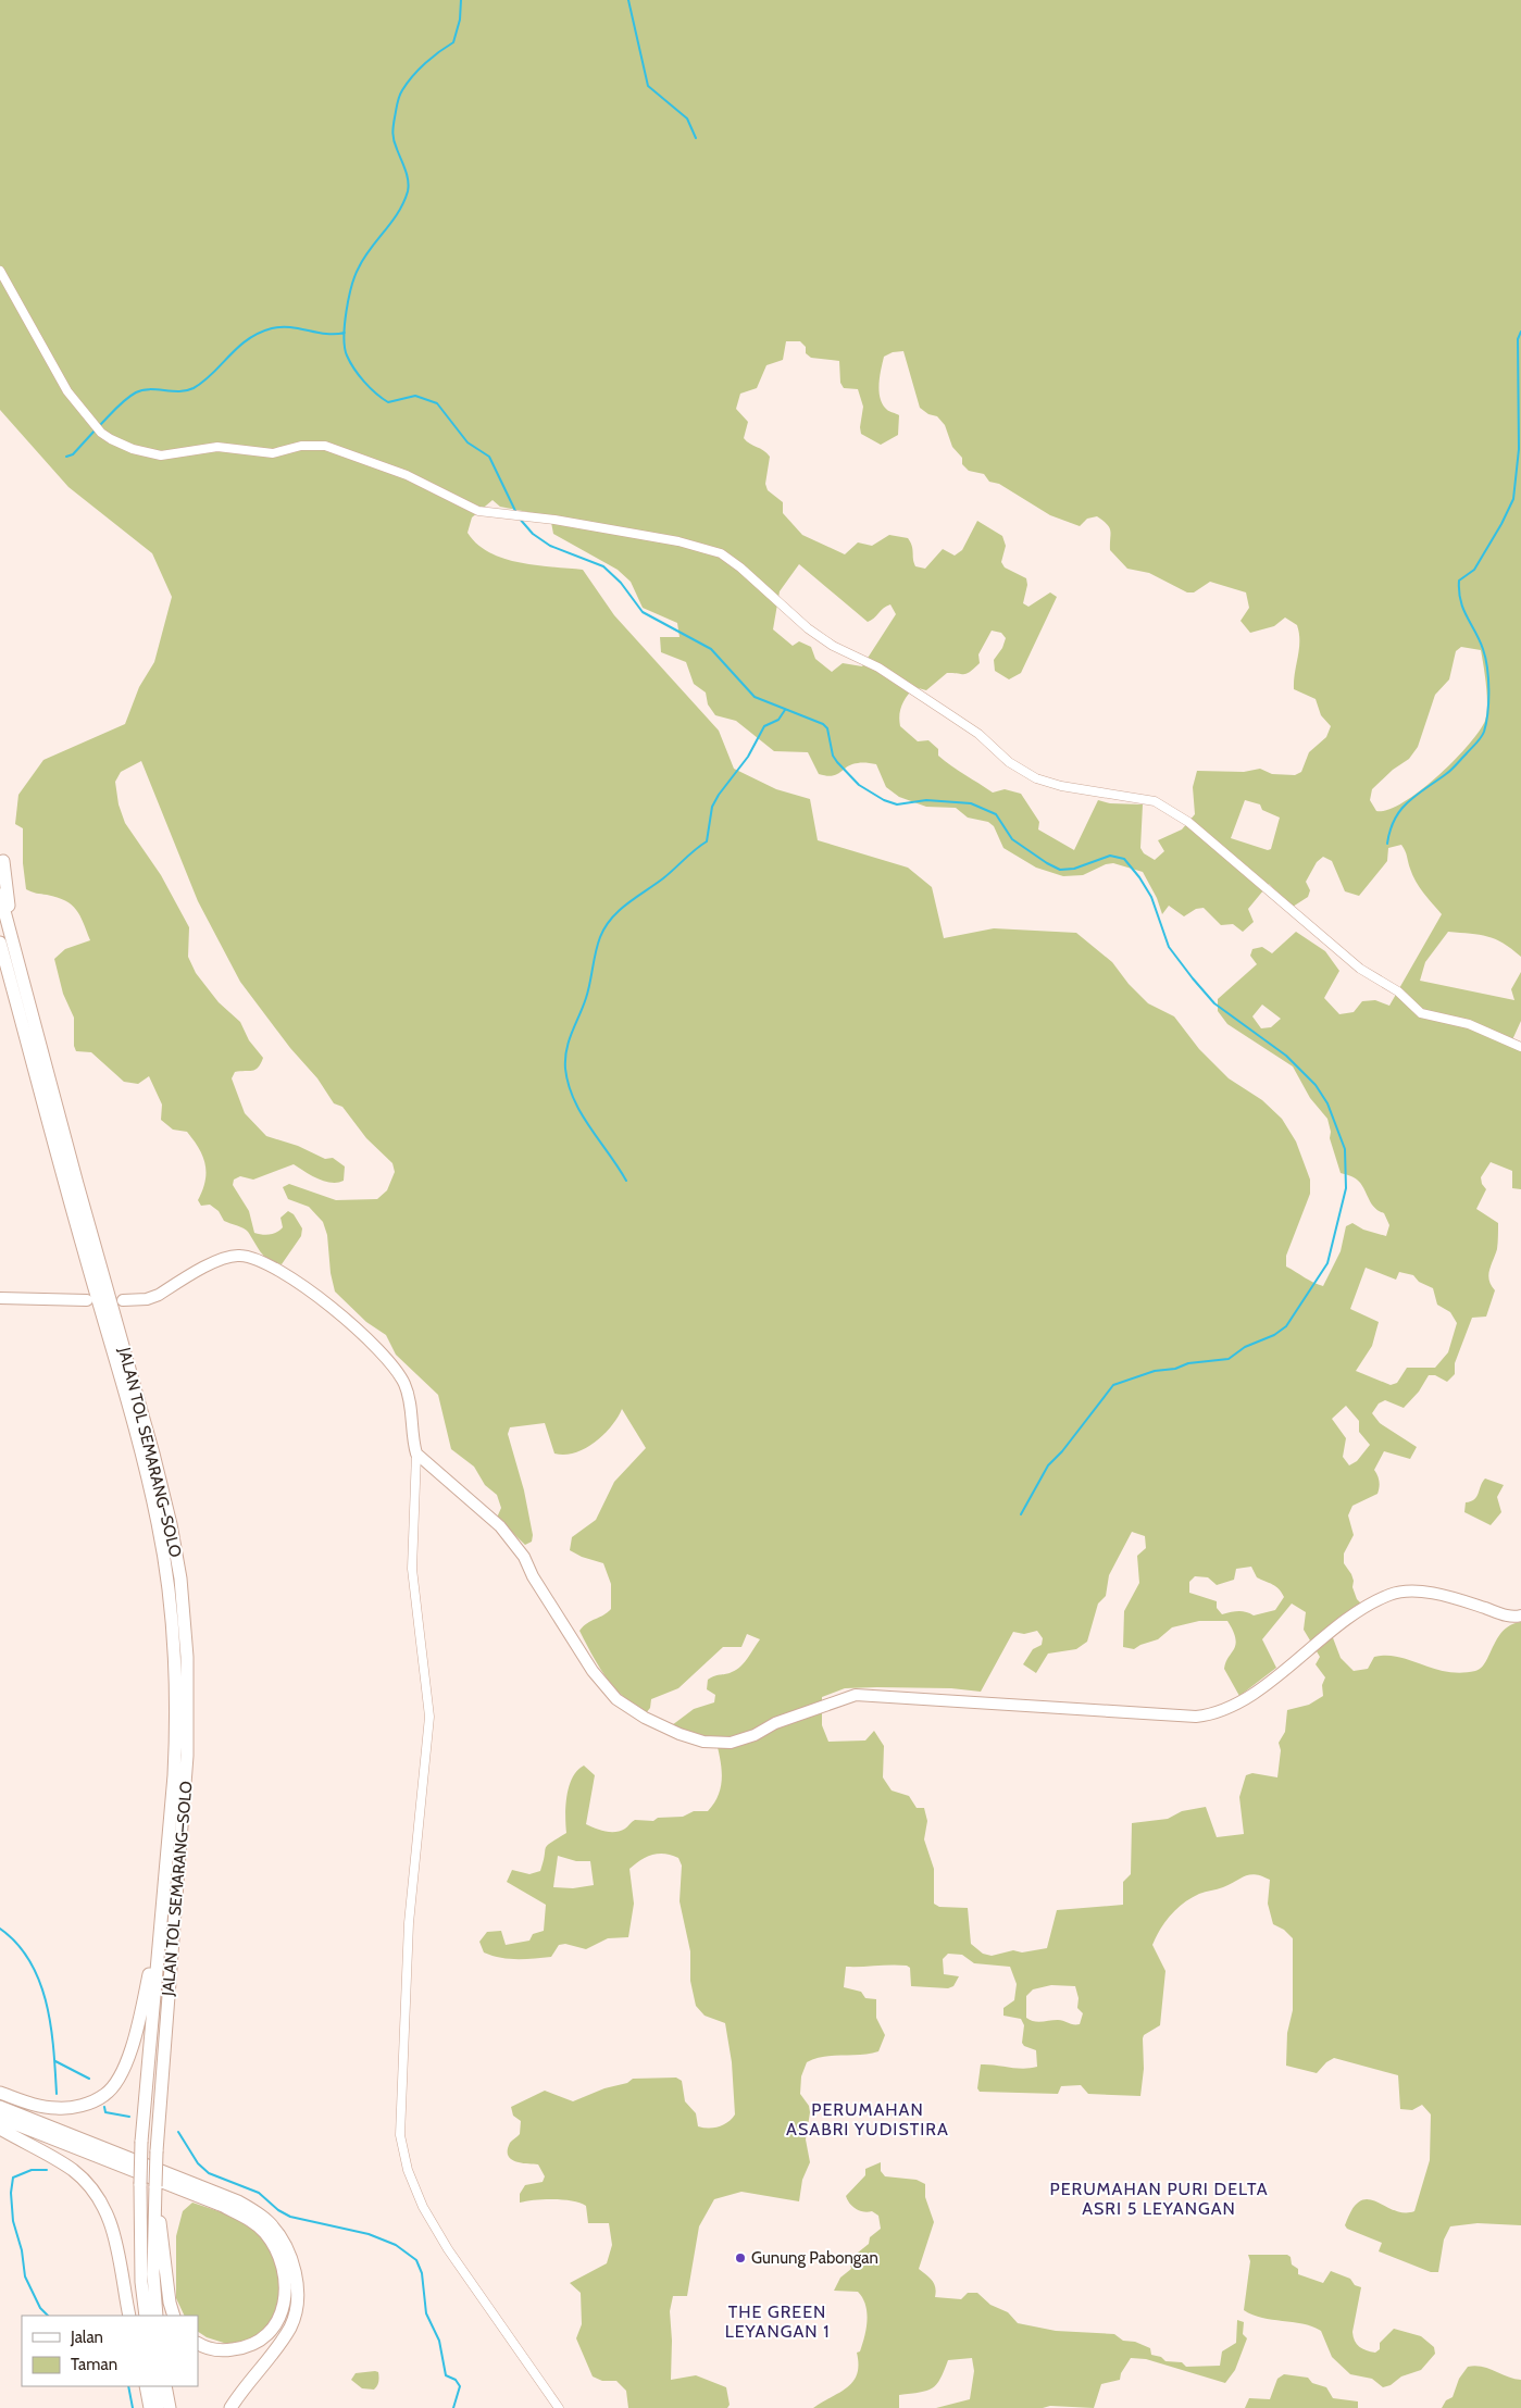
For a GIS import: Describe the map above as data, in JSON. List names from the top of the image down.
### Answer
{
  "streets": {
    "highway": ["JALAN TOL SEMARANG–SOLO"]
  },
  "districts": ["PERUMAHAN ASABRI YUDISTIRA", "PERUMAHAN PURI DELTA ASRI 5 LEYANGAN", "THE GREEN LEYANGAN 1"],
  "places": ["Gunung Pabongan"],
  "legend": ["Jalan", "Taman"]
}
